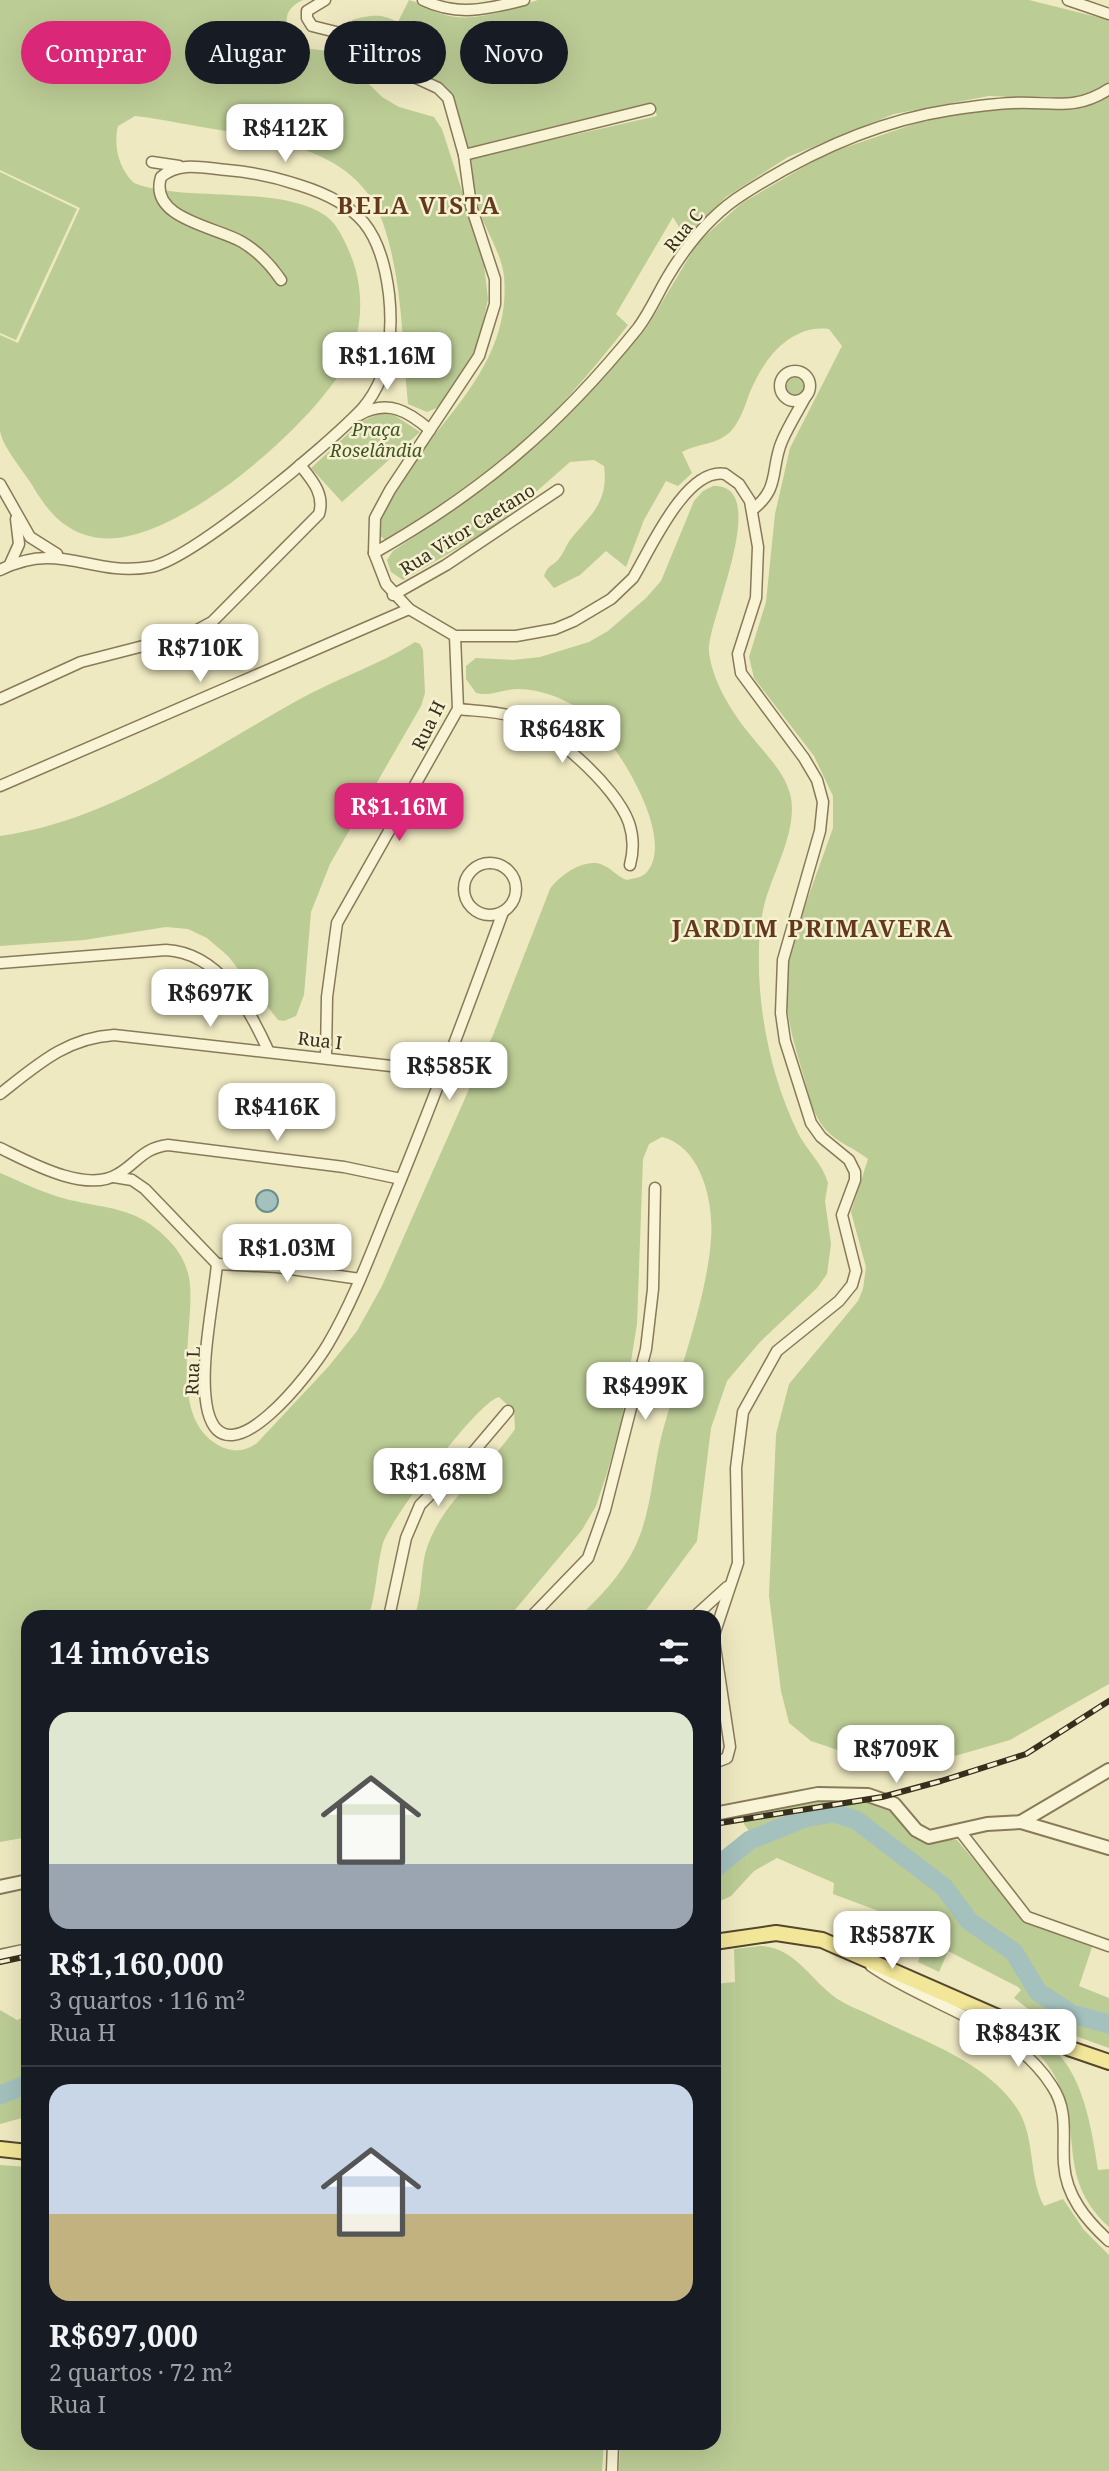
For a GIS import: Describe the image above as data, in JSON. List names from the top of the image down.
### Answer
{
  "streets": {
    "street": [
      "Rua C",
      "Rua Vitor Caetano",
      "Rua H",
      "Rua I",
      "Rua L"
    ]
  },
  "crossings": [
    ["Rua H", "Rua I"]
  ],
  "districts": ["BELA VISTA", "JARDIM PRIMAVERA"],
  "parks": ["Praça Roselândia"],
  "page": {
    "chip": [
      "Comprar",
      "Alugar",
      "Filtros",
      "Novo"
    ],
    "price": [
      "R$412K",
      "R$1.16M",
      "R$710K",
      "R$648K",
      "R$1.16M",
      "R$697K",
      "R$585K",
      "R$416K",
      "R$1.03M",
      "R$499K",
      "R$1.68M",
      "R$709K",
      "R$587K",
      "R$843K"
    ],
    "heading": "14 imóveis",
    "list": [
      {
        "name": "R$1,160,000",
        "note": "3 quartos · 116 m² · Rua H"
      },
      {
        "name": "R$697,000",
        "note": "2 quartos · 72 m² · Rua I"
      }
    ]
  }
}
